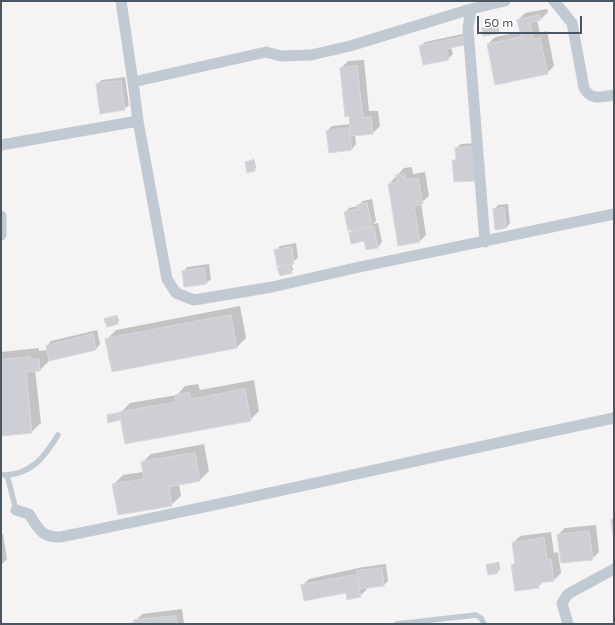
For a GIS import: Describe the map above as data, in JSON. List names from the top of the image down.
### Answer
{
  "scale_bar": "50 m"
}
